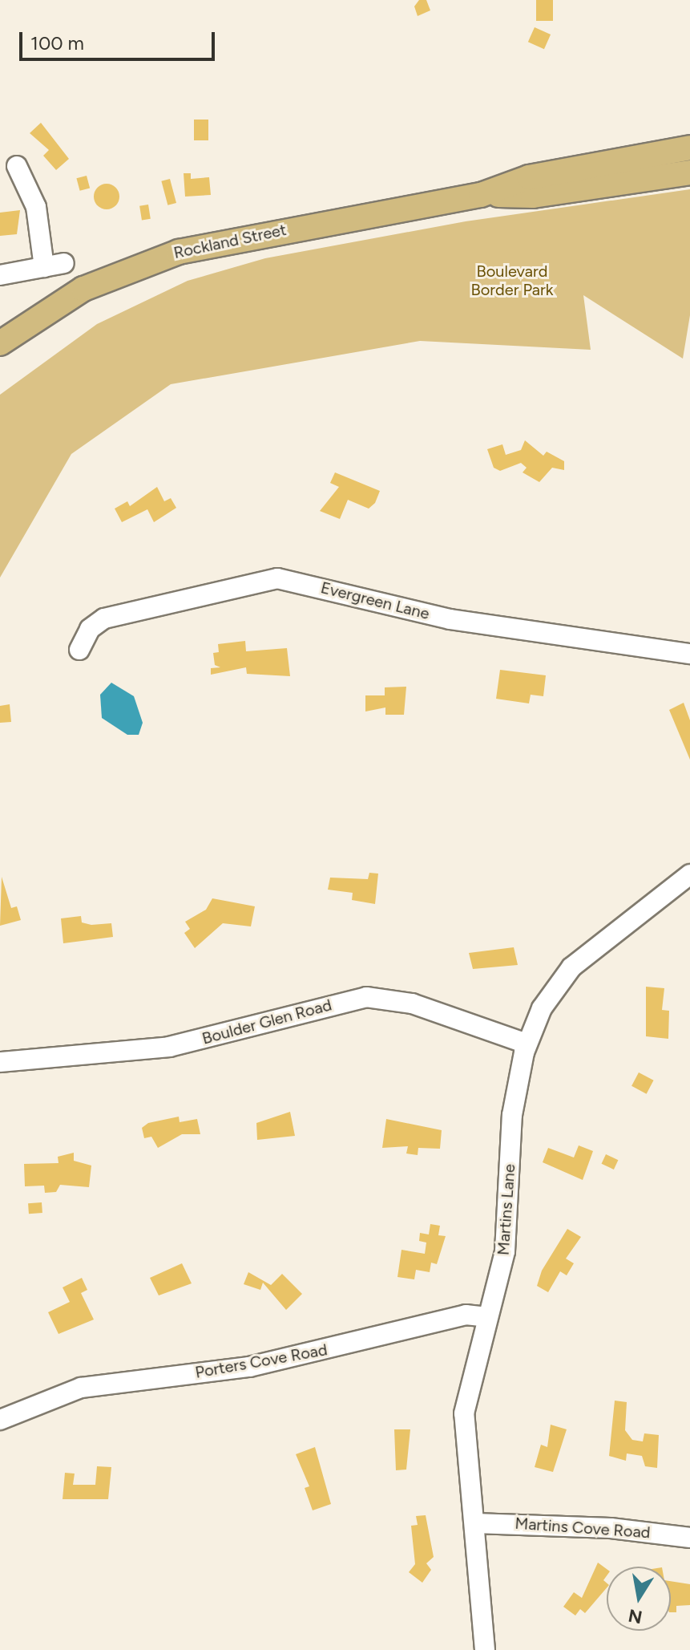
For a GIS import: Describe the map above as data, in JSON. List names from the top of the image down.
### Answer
{
  "streets": {
    "main road": ["Rockland Street"],
    "street": [
      "Evergreen Lane",
      "Boulder Glen Road",
      "Martins Lane",
      "Porters Cove Road",
      "Martins Cove Road"
    ]
  },
  "crossings": [
    ["Boulder Glen Road", "Martins Lane"],
    ["Martins Lane", "Porters Cove Road"],
    ["Martins Lane", "Martins Cove Road"]
  ],
  "parks": ["Boulevard Border Park"],
  "scale_bar": "100 m",
  "north": "bottom"
}
